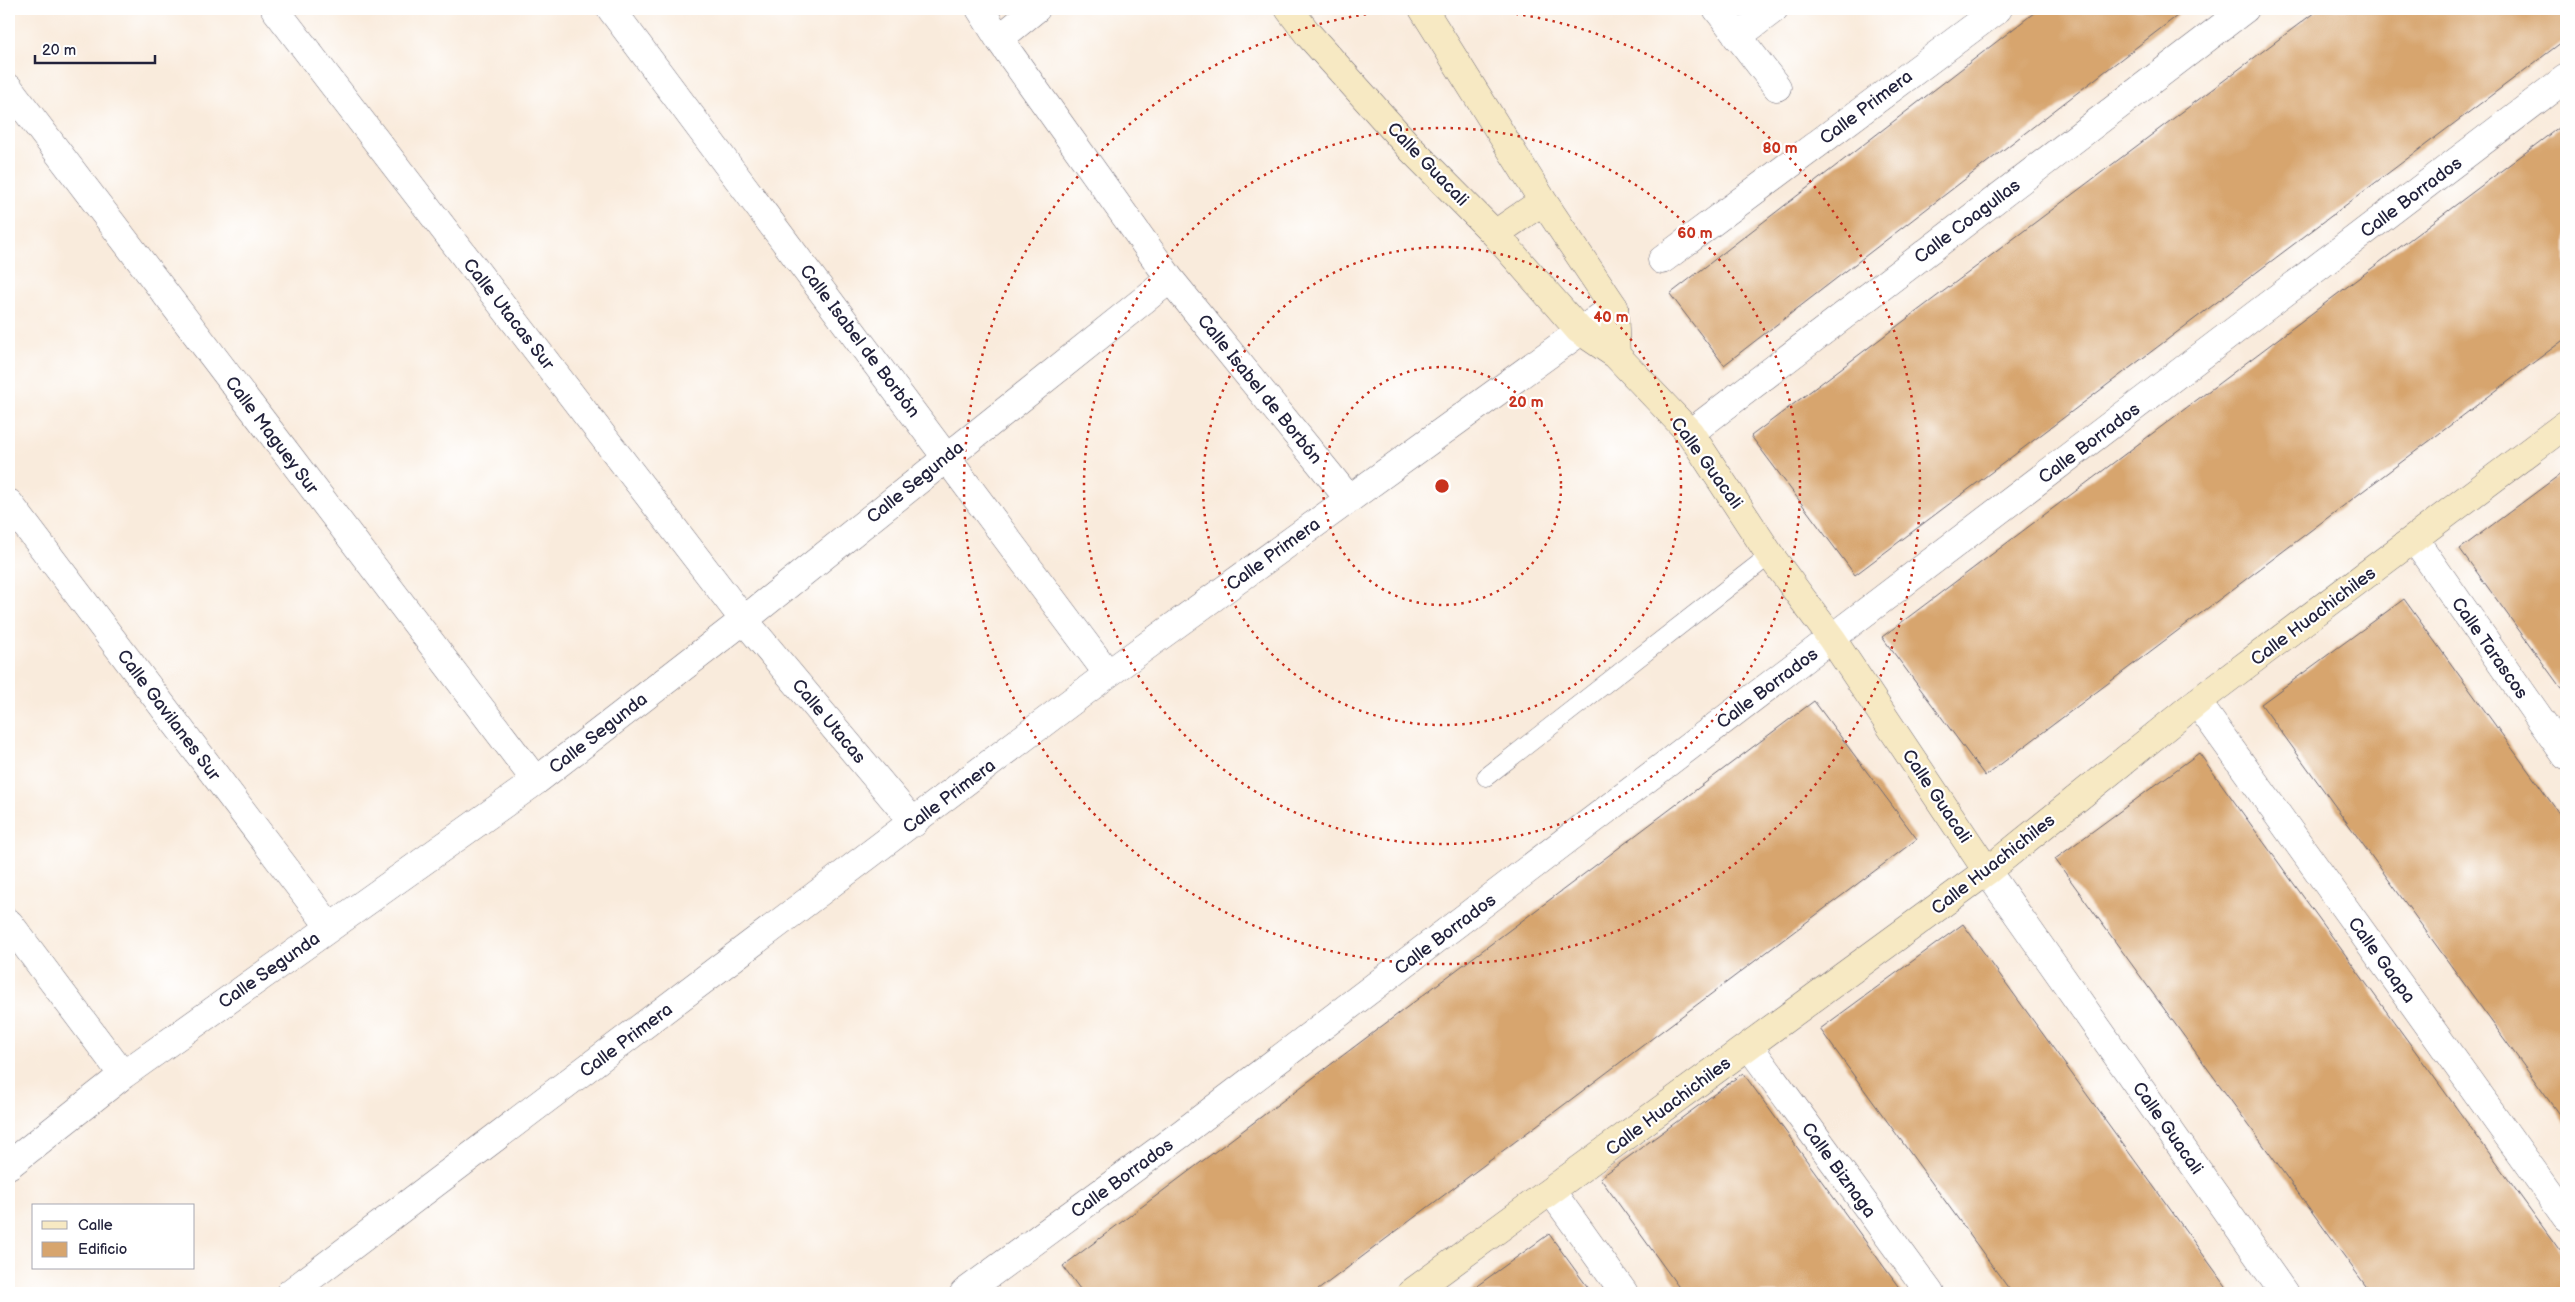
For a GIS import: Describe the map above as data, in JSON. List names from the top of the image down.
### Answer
{
  "streets": {
    "street": [
      "Calle Primera",
      "Calle Guacali",
      "Calle Borrados",
      "Calle Coagullas",
      "Calle Utacas Sur",
      "Calle Isabel de Borbón",
      "Calle Maguey Sur",
      "Calle Segunda",
      "Calle Huachichiles",
      "Calle Tarascos",
      "Calle Gavilanes Sur",
      "Calle Utacas",
      "Calle Gaapa",
      "Calle Biznaga"
    ]
  },
  "crossings": [
    ["Calle Primera", "Calle Guacali"],
    ["Calle Primera", "Calle Isabel de Borbón"],
    ["Calle Primera", "Calle Utacas"],
    ["Calle Guacali", "Calle Borrados"],
    ["Calle Guacali", "Calle Coagullas"],
    ["Calle Guacali", "Calle Huachichiles"],
    ["Calle Utacas Sur", "Calle Segunda"],
    ["Calle Utacas Sur", "Calle Utacas"],
    ["Calle Isabel de Borbón", "Calle Segunda"],
    ["Calle Maguey Sur", "Calle Segunda"],
    ["Calle Segunda", "Calle Gavilanes Sur"],
    ["Calle Segunda", "Calle Utacas"],
    ["Calle Huachichiles", "Calle Tarascos"],
    ["Calle Huachichiles", "Calle Gaapa"],
    ["Calle Huachichiles", "Calle Biznaga"]
  ],
  "legend": ["Calle", "Edificio"],
  "scale_bar": "20 m",
  "rings": [
    "80 m",
    "60 m",
    "40 m",
    "20 m"
  ]
}
